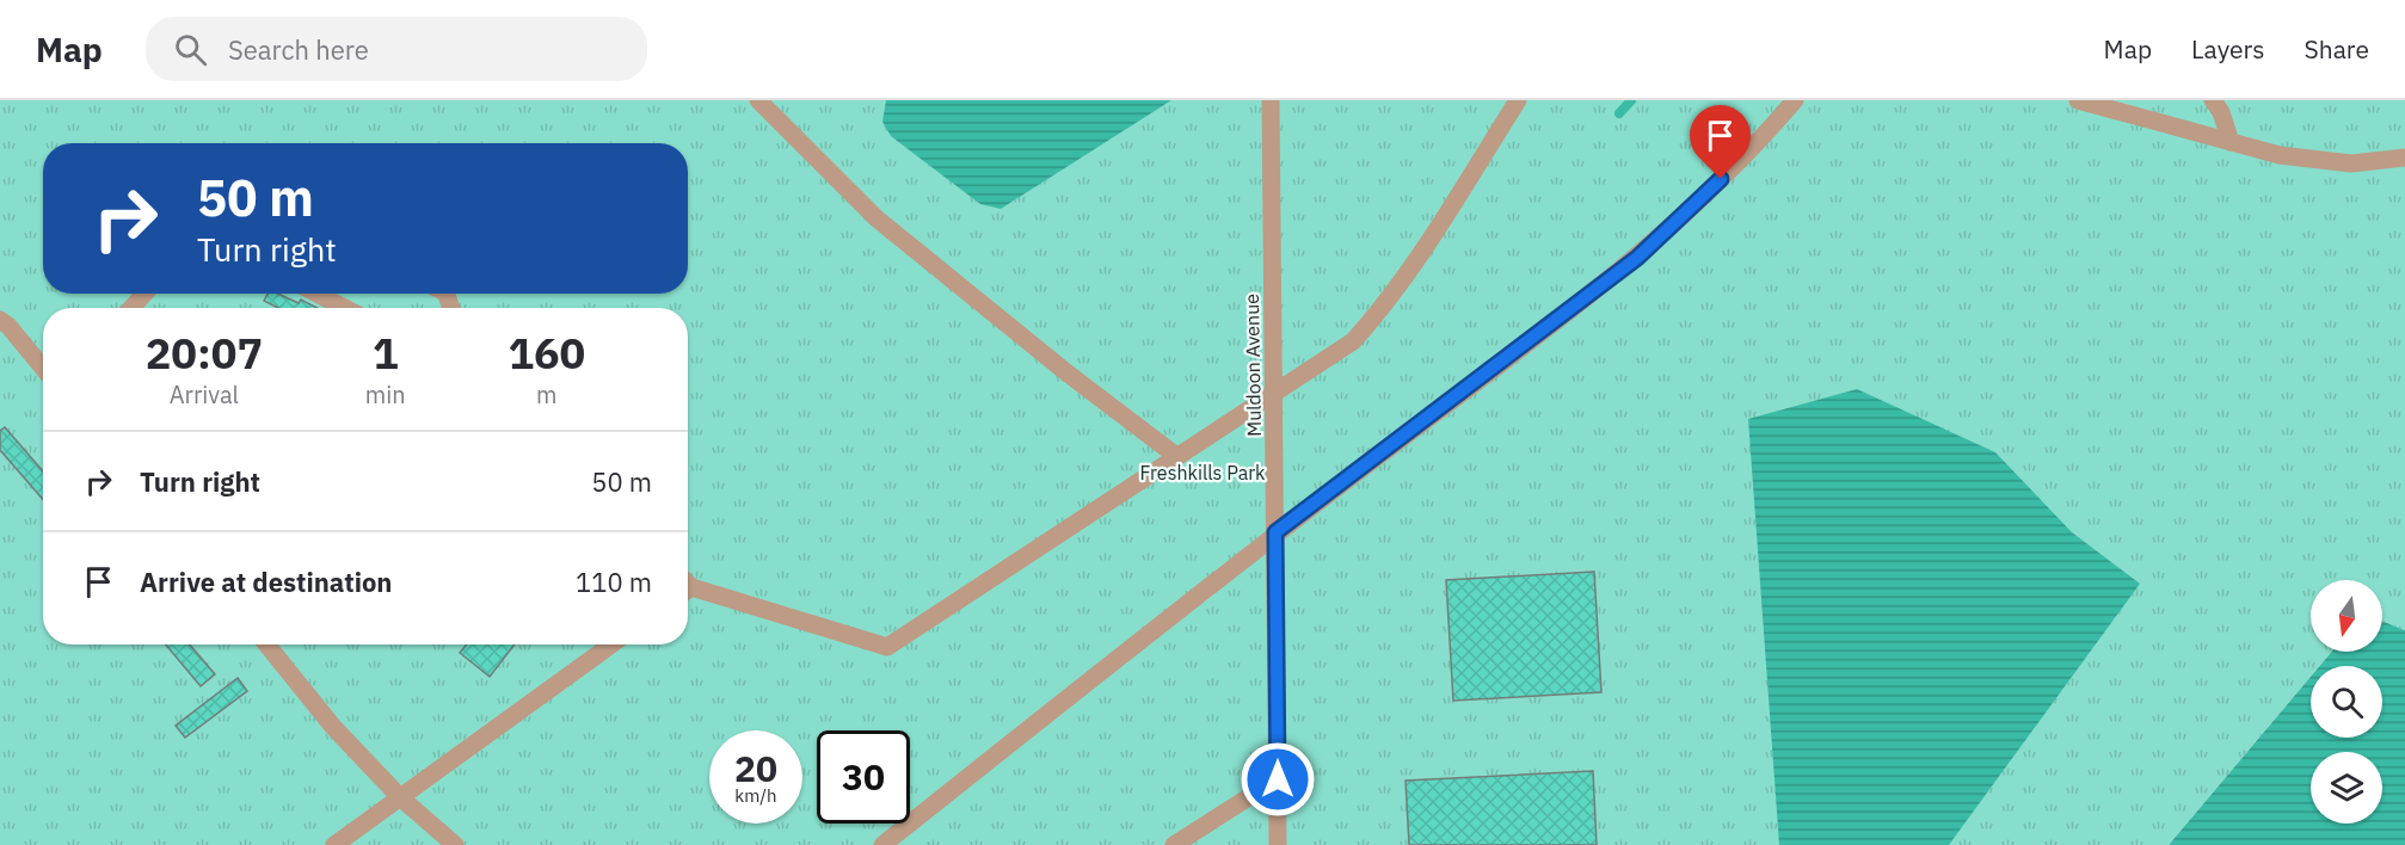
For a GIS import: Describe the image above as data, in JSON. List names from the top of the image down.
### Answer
{
  "streets": {
    "street": ["Muldoon Avenue"]
  },
  "parks": ["Freshkills Park"],
  "north": "bottom",
  "page": {
    "header": "Map",
    "search": "Search here",
    "nav": ["Map", "Layers", "Share"],
    "turn": ["50 m", "Turn right"],
    "eta": [
      "20:07",
      "Arrival",
      "1",
      "min",
      "160",
      "m"
    ],
    "list": [
      {
        "name": "Turn right",
        "value": "50 m"
      },
      {
        "name": "Arrive at destination",
        "value": "110 m"
      }
    ],
    "speed": "20 km/h",
    "limit": "30"
  }
}
